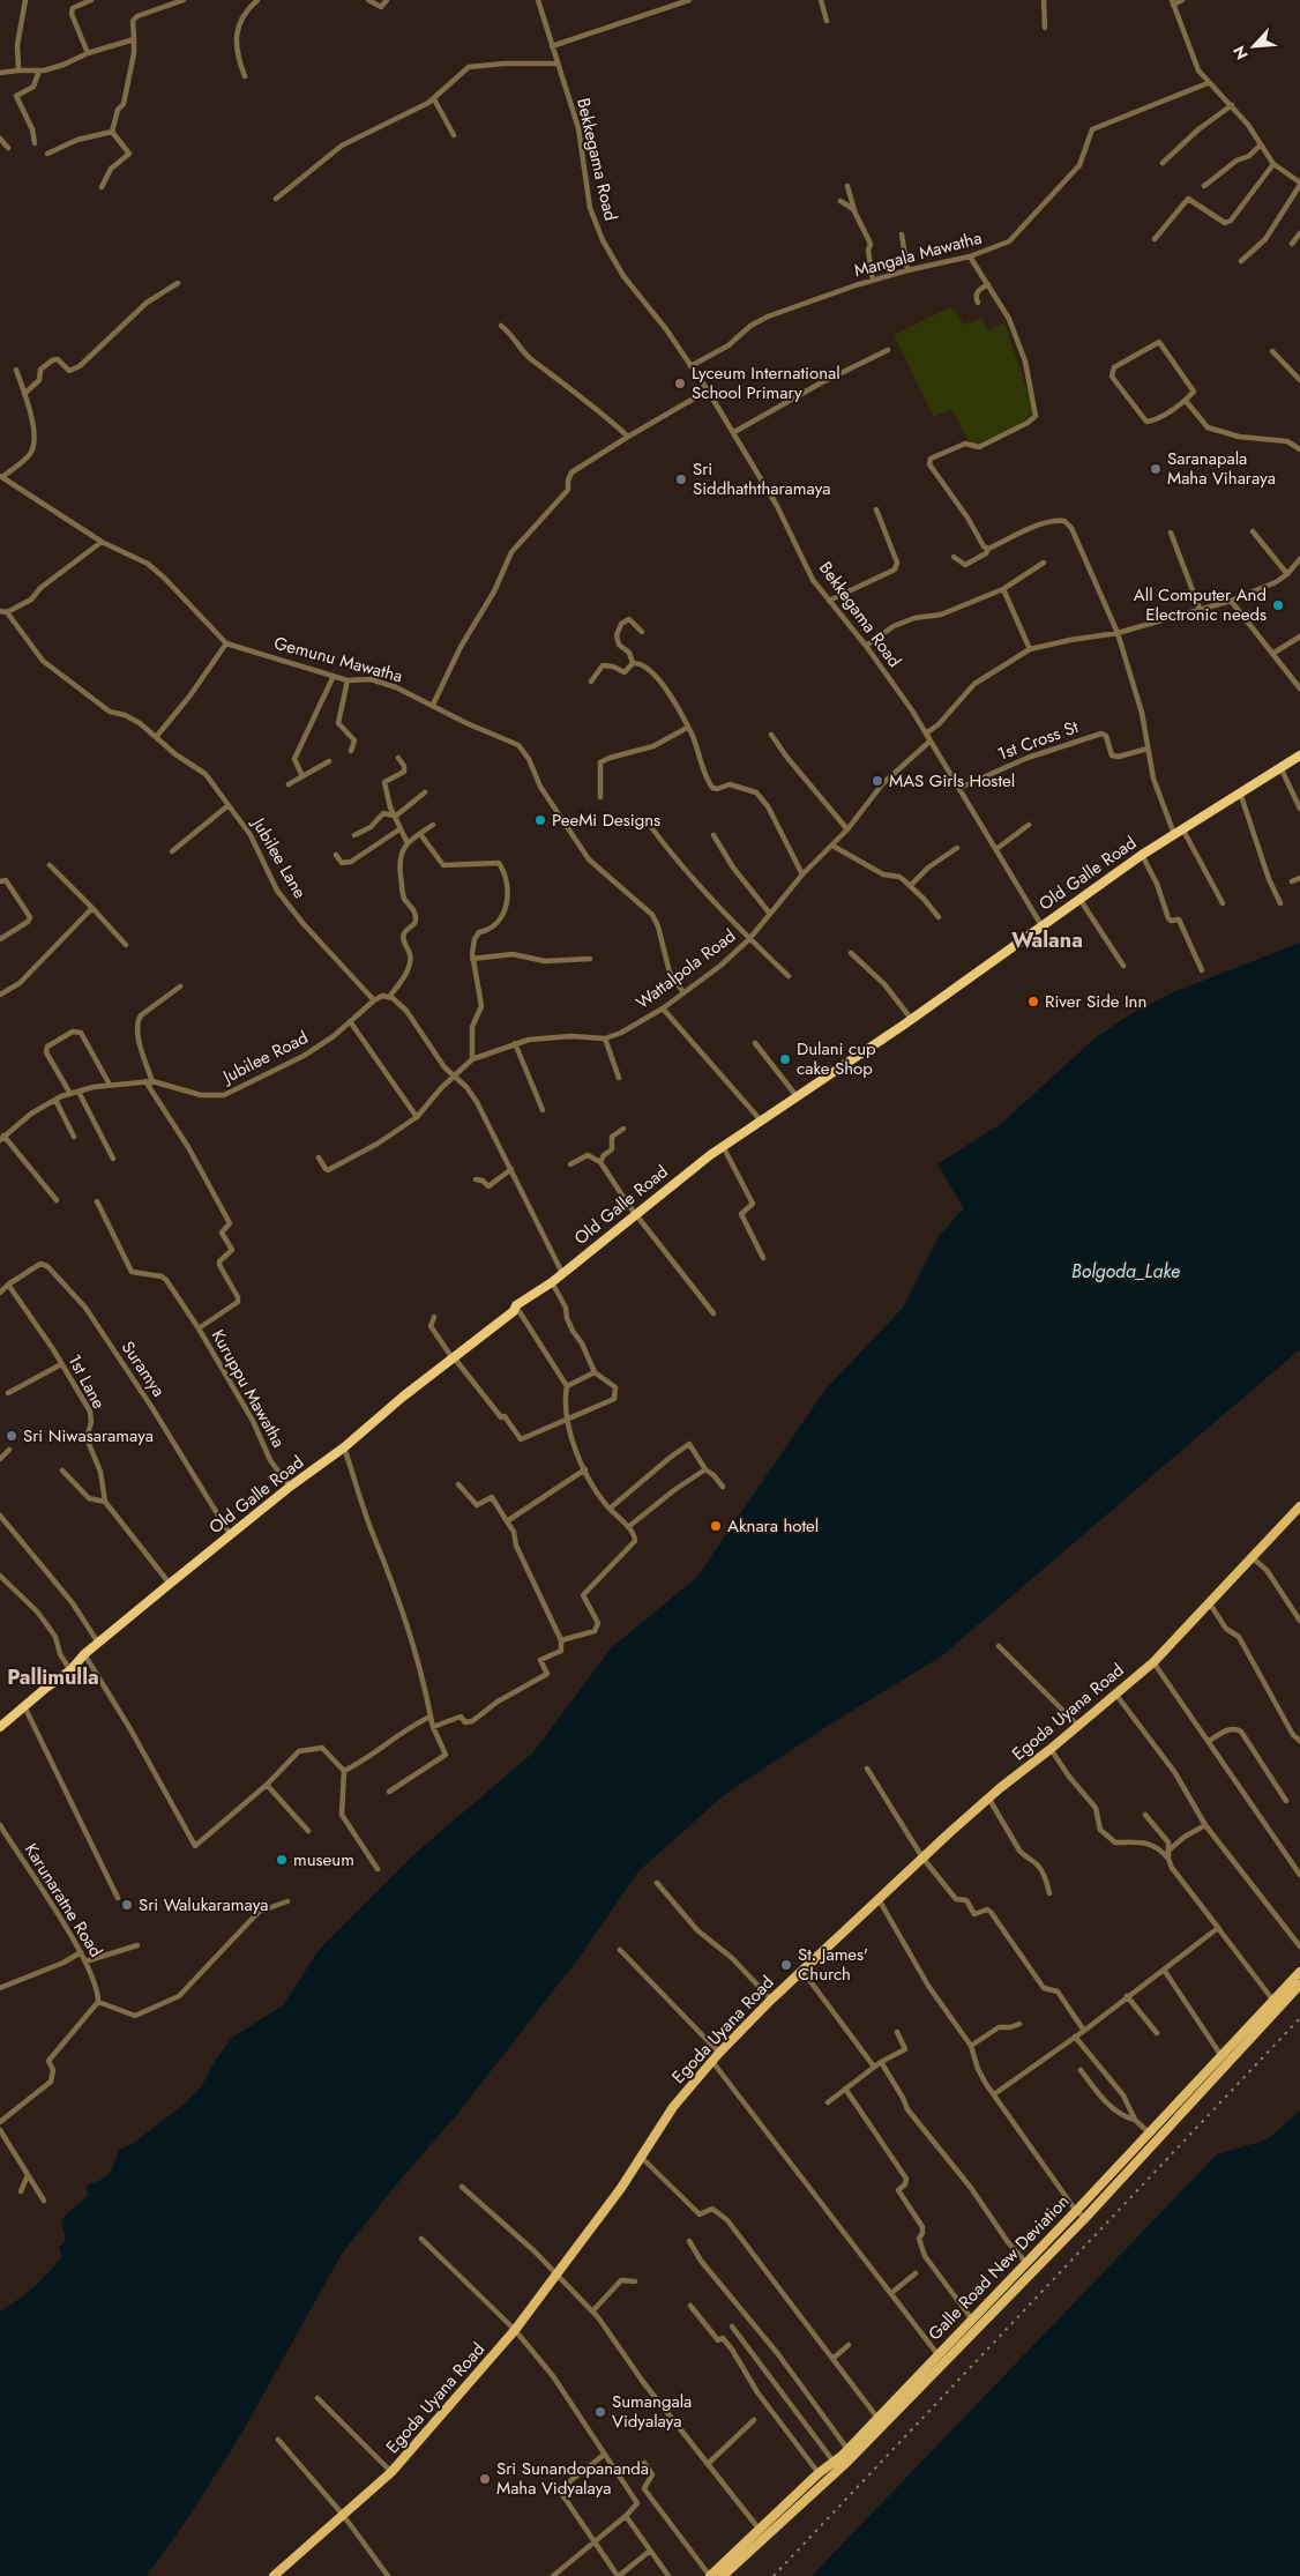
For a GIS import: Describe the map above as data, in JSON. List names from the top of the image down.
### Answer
{
  "streets": {
    "highway": ["Old Galle Road"],
    "main road": ["Egoda Uyana Road", "Galle Road New Deviation"],
    "street": [
      "Bekkegama Road",
      "Mangala Mawatha",
      "Gemunu Mawatha",
      "1st Cross St",
      "Jubilee Lane",
      "Wattalpola Road",
      "Jubilee Road",
      "Suramya",
      "1st Lane",
      "Kuruppu Mawatha",
      "Karunaratne Road"
    ]
  },
  "crossings": [
    ["Bekkegama Road", "Mangala Mawatha"],
    ["Bekkegama Road", "1st Cross St"],
    ["Bekkegama Road", "Old Galle Road"],
    ["Bekkegama Road", "Wattalpola Road"],
    ["Gemunu Mawatha", "Wattalpola Road"],
    ["Jubilee Lane", "Jubilee Road"],
    ["Old Galle Road", "Suramya"],
    ["Old Galle Road", "1st Lane"],
    ["Old Galle Road", "Kuruppu Mawatha"],
    ["Jubilee Road", "Kuruppu Mawatha"],
    ["Suramya", "1st Lane"]
  ],
  "districts": ["Walana", "Pallimulla"],
  "water": ["Bolgoda_Lake"],
  "places": [
    "Lyceum International School Primary",
    "Saranapala Maha Viharaya",
    "Sri Siddhaththaramaya",
    "All Computer And Electronic needs",
    "MAS Girls Hostel",
    "PeeMi Designs",
    "River Side Inn",
    "Dulani cup cake Shop",
    "Sri Niwasaramaya",
    "Aknara hotel",
    "museum",
    "Sri Walukaramaya",
    "St. James' Church",
    "Sumangala Vidyalaya",
    "Sri Sunandopananda Maha Vidyalaya"
  ],
  "north": "bottom left"
}
